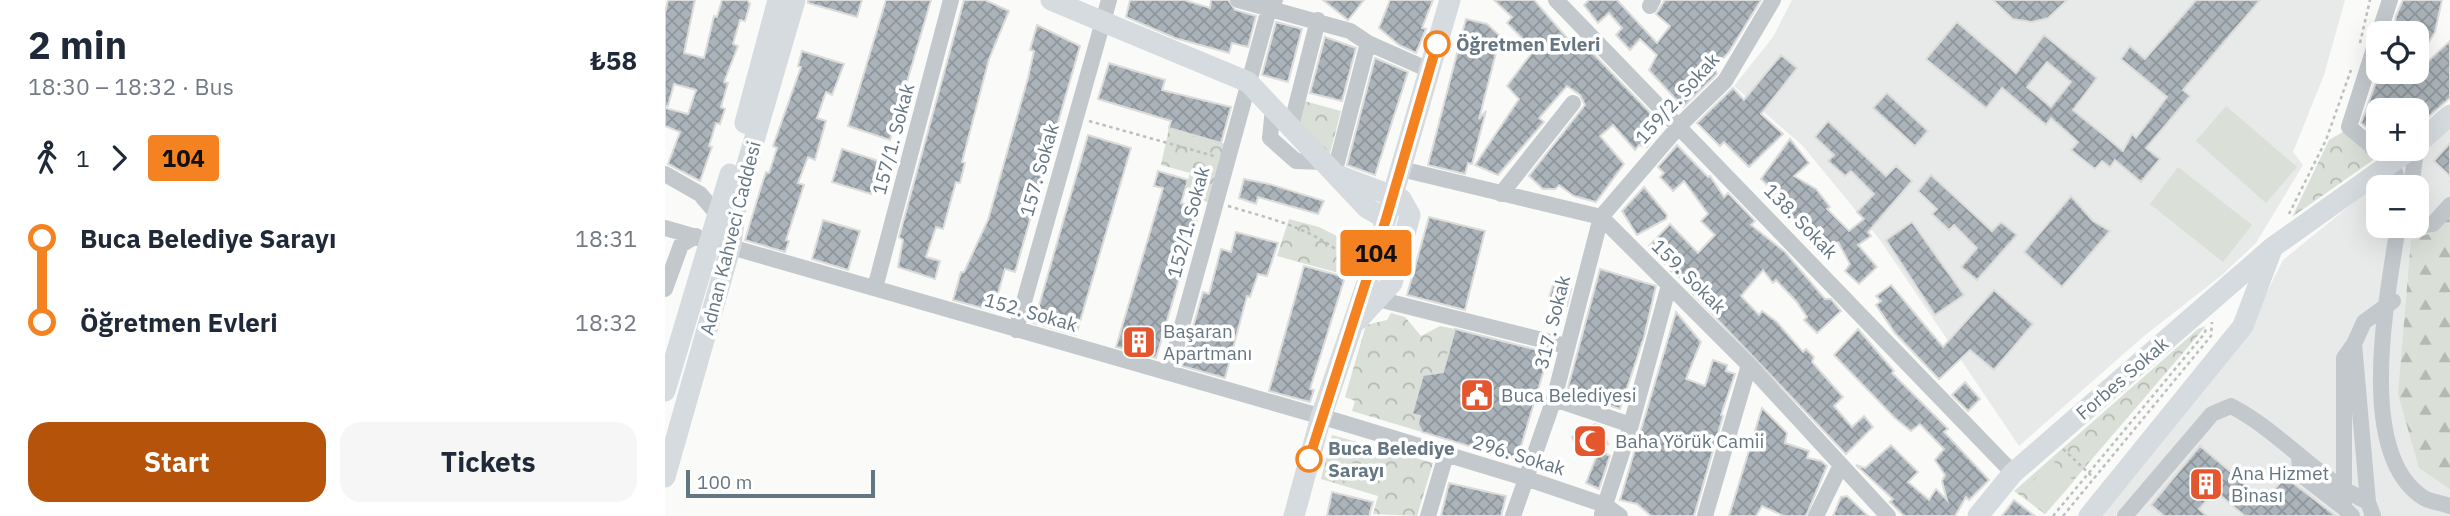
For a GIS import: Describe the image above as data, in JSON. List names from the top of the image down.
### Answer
{
  "streets": {
    "main road": ["Adnan Kahveci Caddesi", "Forbes Sokak"],
    "street": [
      "159/2. Sokak",
      "157/1. Sokak",
      "157. Sokak",
      "138. Sokak",
      "152/1. Sokak",
      "159. Sokak",
      "152. Sokak",
      "317. Sokak",
      "296. Sokak"
    ]
  },
  "crossings": [
    ["159/2. Sokak", "138. Sokak"],
    ["159/2. Sokak", "159. Sokak"],
    ["159/2. Sokak", "317. Sokak"],
    ["157/1. Sokak", "152. Sokak"],
    ["157. Sokak", "152. Sokak"],
    ["138. Sokak", "Forbes Sokak"],
    ["152/1. Sokak", "152. Sokak"],
    ["Adnan Kahveci Caddesi", "152. Sokak"],
    ["159. Sokak", "317. Sokak"],
    ["152. Sokak", "296. Sokak"],
    ["317. Sokak", "296. Sokak"]
  ],
  "places": {
    "other": ["Öğretmen Evleri", "Buca Belediye Sarayı"],
    "building": ["Başaran Apartmanı", "Ana Hizmet Binası"],
    "public building": ["Buca Belediyesi"],
    "mosque": ["Baha Yörük Camii"]
  },
  "lines": ["bus line 104"],
  "scale_bar": "100 m",
  "page": {
    "heading": ["2 min", "18:30 – 18:32 · Bus", "₺58"],
    "on_map": "104",
    "map_buttons": ["+", "−"],
    "legs": ["1", "104"],
    "list": [
      {
        "name": "Buca Belediye Sarayı",
        "value": "18:31"
      },
      {
        "name": "Öğretmen Evleri",
        "value": "18:32"
      }
    ],
    "buttons": ["Start", "Tickets"],
    "scale": "100 m"
  }
}
